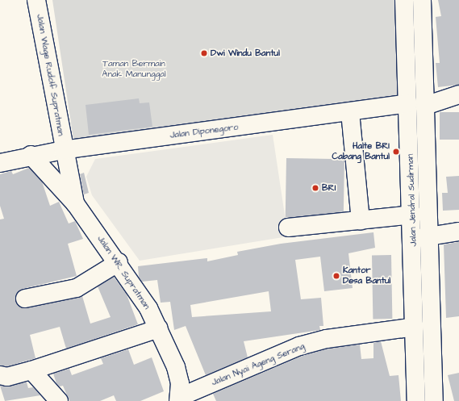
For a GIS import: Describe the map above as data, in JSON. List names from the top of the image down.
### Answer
{
  "streets": {
    "main road": [
      "Jalan Wage Rudolf Supratman",
      "Jalan Diponegoro",
      "Jalan Jendral Sudirman",
      "Jalan WR. Supratman",
      "Jalan Nyai Ageng Serang"
    ]
  },
  "crossings": [
    ["Jalan Wage Rudolf Supratman", "Jalan Diponegoro"],
    ["Jalan Wage Rudolf Supratman", "Jalan WR. Supratman"],
    ["Jalan Diponegoro", "Jalan Jendral Sudirman"],
    ["Jalan Diponegoro", "Jalan WR. Supratman"],
    ["Jalan Jendral Sudirman", "Jalan Nyai Ageng Serang"],
    ["Jalan WR. Supratman", "Jalan Nyai Ageng Serang"]
  ],
  "parks": ["Taman Bermain Anak Manunggal"],
  "places": [
    "Dwi Windu Bantul",
    "Halte BRI Cabang Bantul",
    "BRI",
    "Kantor Desa Bantul"
  ]
}
